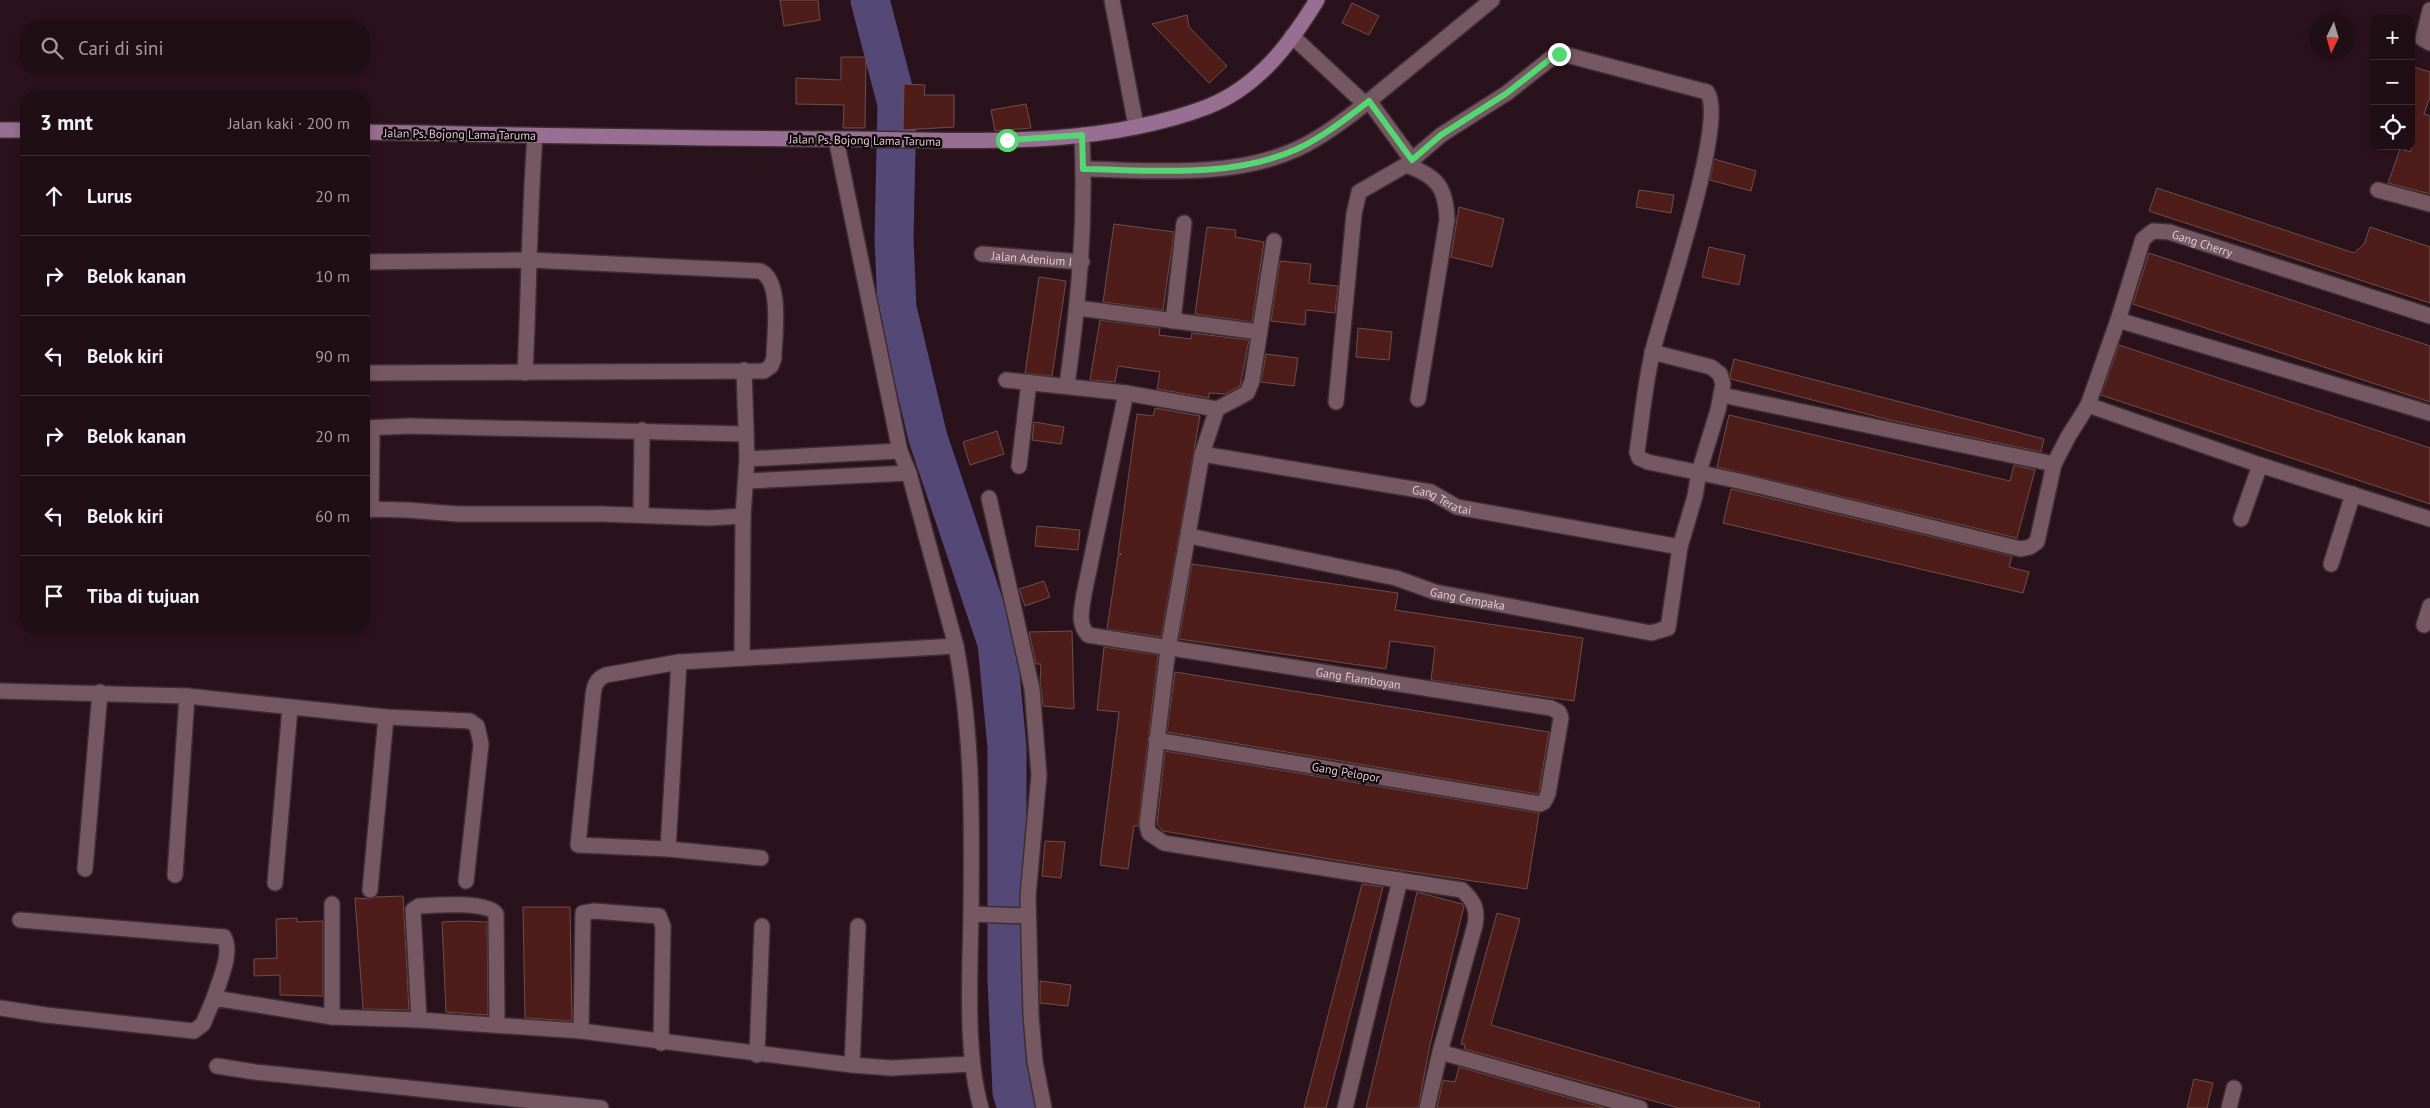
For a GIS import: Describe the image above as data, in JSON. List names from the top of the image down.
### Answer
{
  "streets": {
    "main road": ["Jalan Ps. Bojong Lama Taruma"],
    "street": [
      "Gang Cherry",
      "Jalan Adenium I",
      "Gang Teratai",
      "Gang Cempaka",
      "Gang Flamboyan",
      "Gang Pelopor"
    ]
  },
  "crossings": [
    ["Gang Teratai", "Gang Cempaka"],
    ["Gang Flamboyan", "Gang Pelopor"]
  ],
  "north": "bottom",
  "page": {
    "map_buttons": ["+", "−"],
    "search": "Cari di sini",
    "heading": ["3 mnt", "Jalan kaki · 200 m"],
    "list": [
      ["Lurus", "20 m"],
      ["Belok kanan", "10 m"],
      ["Belok kiri", "90 m"],
      ["Belok kanan", "20 m"],
      ["Belok kiri", "60 m"],
      "Tiba di tujuan"
    ]
  }
}
